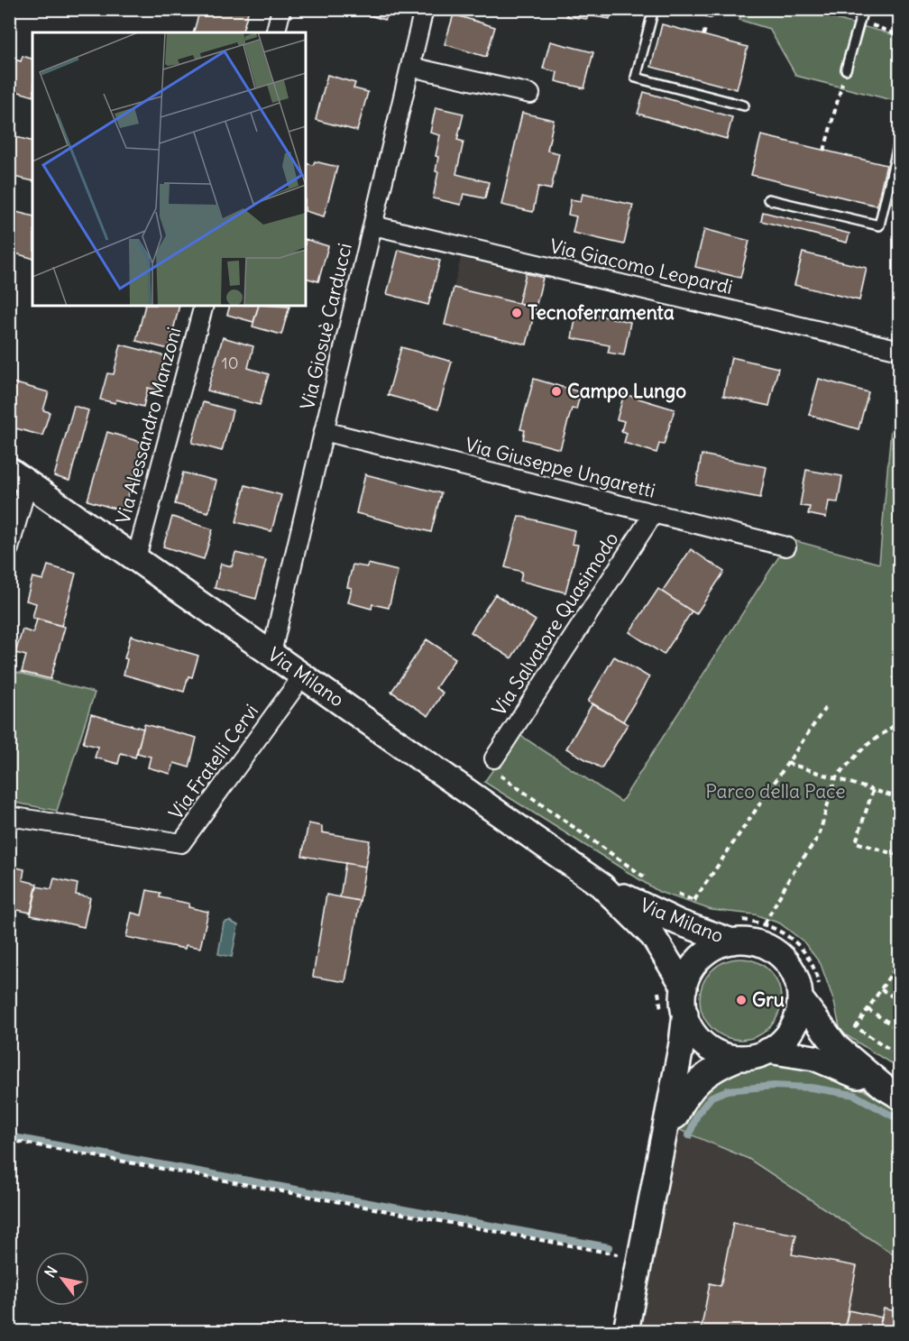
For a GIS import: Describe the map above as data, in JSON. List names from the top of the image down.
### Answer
{
  "streets": {
    "street": [
      "Via Giacomo Leopardi",
      "Via Giosuè Carducci",
      "Via Alessandro Manzoni",
      "Via Giuseppe Ungaretti",
      "Via Salvatore Quasimodo",
      "Via Milano",
      "Via Fratelli Cervi"
    ]
  },
  "crossings": [
    ["Via Giacomo Leopardi", "Via Giosuè Carducci"],
    ["Via Giosuè Carducci", "Via Giuseppe Ungaretti"],
    ["Via Giosuè Carducci", "Via Milano"],
    ["Via Alessandro Manzoni", "Via Milano"],
    ["Via Giuseppe Ungaretti", "Via Salvatore Quasimodo"],
    ["Via Milano", "Via Fratelli Cervi"]
  ],
  "parks": ["Parco della Pace"],
  "places": ["Tecnoferramenta", "Campo Lungo", "Gru"],
  "house_numbers": ["10"],
  "north": "top left"
}
